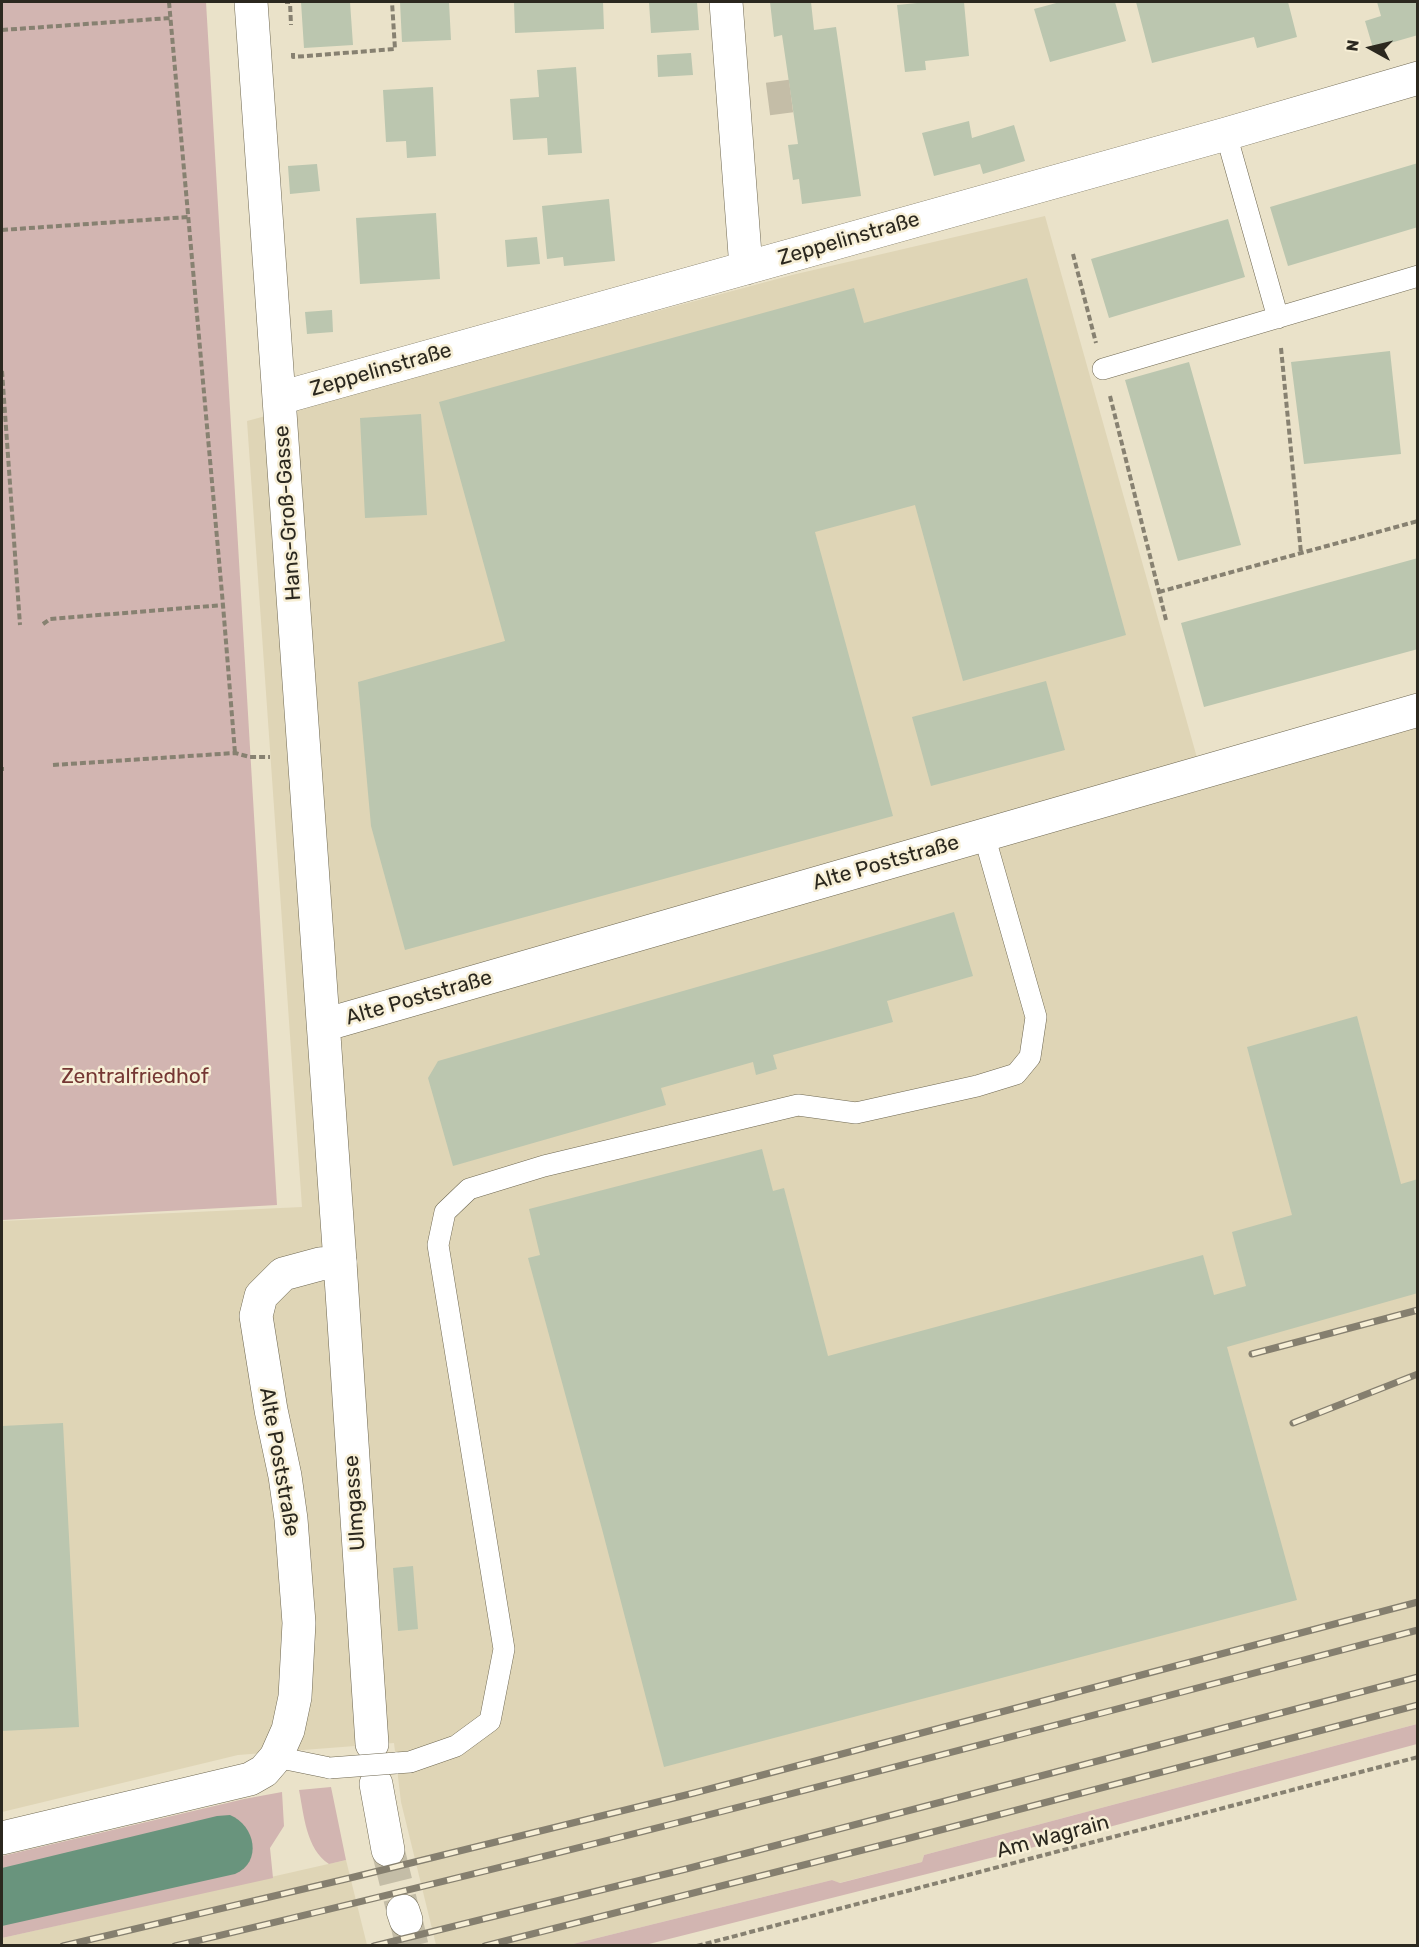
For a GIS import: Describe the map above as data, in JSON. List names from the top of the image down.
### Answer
{
  "streets": {
    "street": [
      "Zeppelinstraße",
      "Hans-Groß-Gasse",
      "Alte Poststraße",
      "Ulmgasse"
    ],
    "path": ["Am Wagrain"]
  },
  "crossings": [
    ["Zeppelinstraße", "Hans-Groß-Gasse"],
    ["Hans-Groß-Gasse", "Alte Poststraße"],
    ["Alte Poststraße", "Ulmgasse"]
  ],
  "parks": ["Zentralfriedhof"],
  "north": "left"
}
